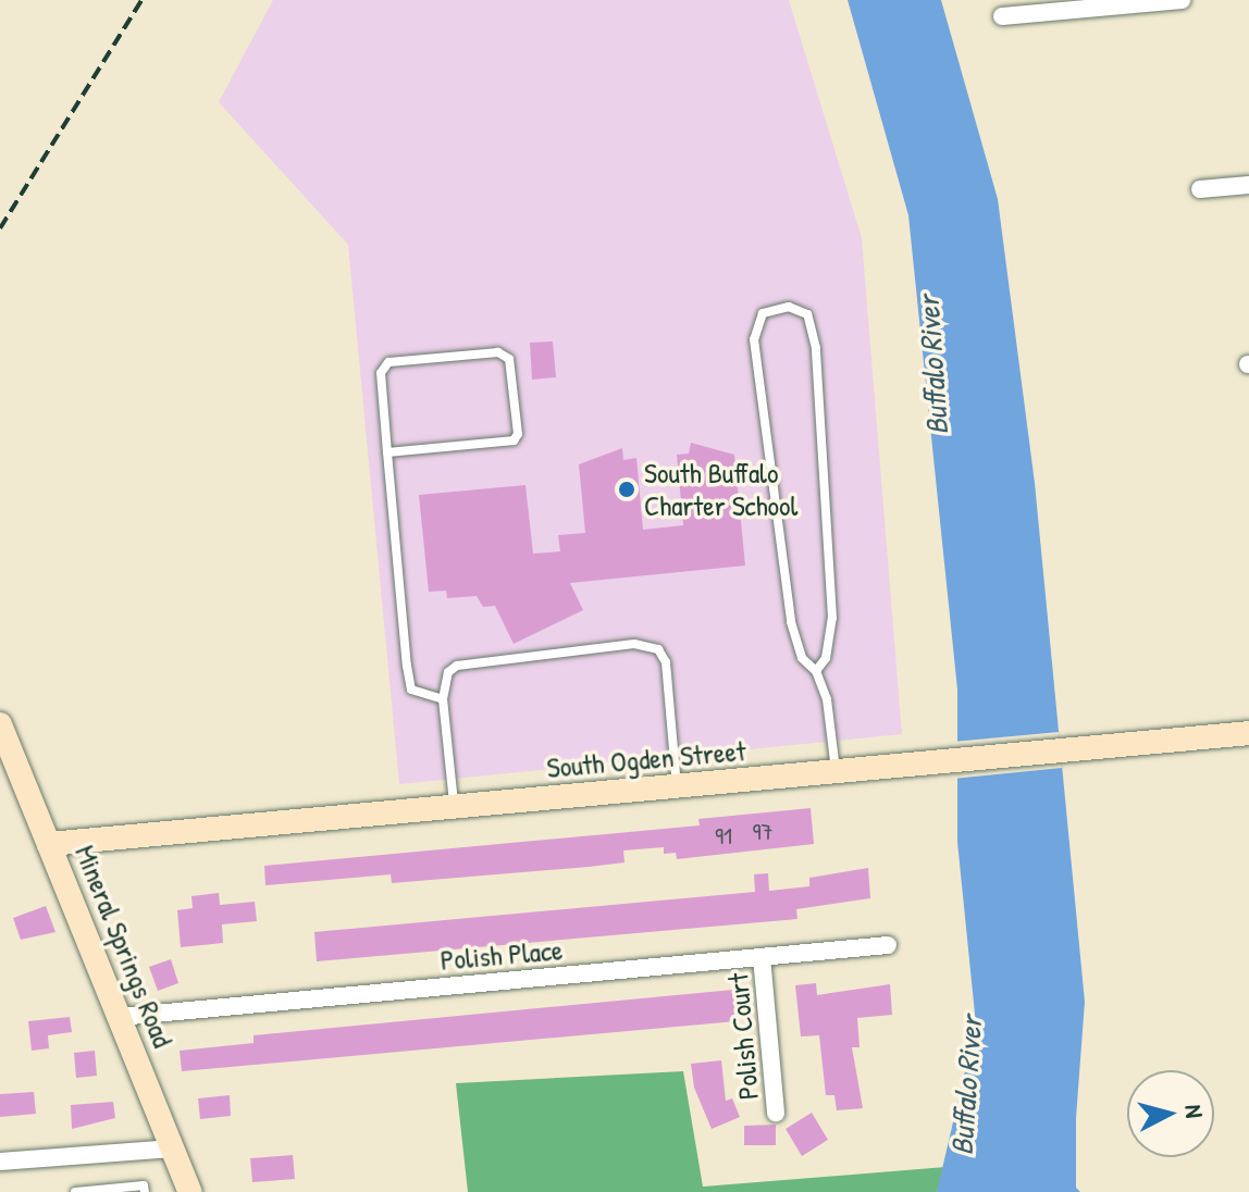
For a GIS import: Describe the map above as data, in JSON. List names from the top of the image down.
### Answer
{
  "streets": {
    "street": [
      "South Ogden Street",
      "Mineral Springs Road",
      "Polish Place",
      "Polish Court"
    ]
  },
  "crossings": [
    ["South Ogden Street", "Mineral Springs Road"],
    ["Mineral Springs Road", "Polish Place"],
    ["Polish Place", "Polish Court"]
  ],
  "water": ["Buffalo River"],
  "places": ["South Buffalo Charter School"],
  "house_numbers": ["97", "91"],
  "north": "right"
}
